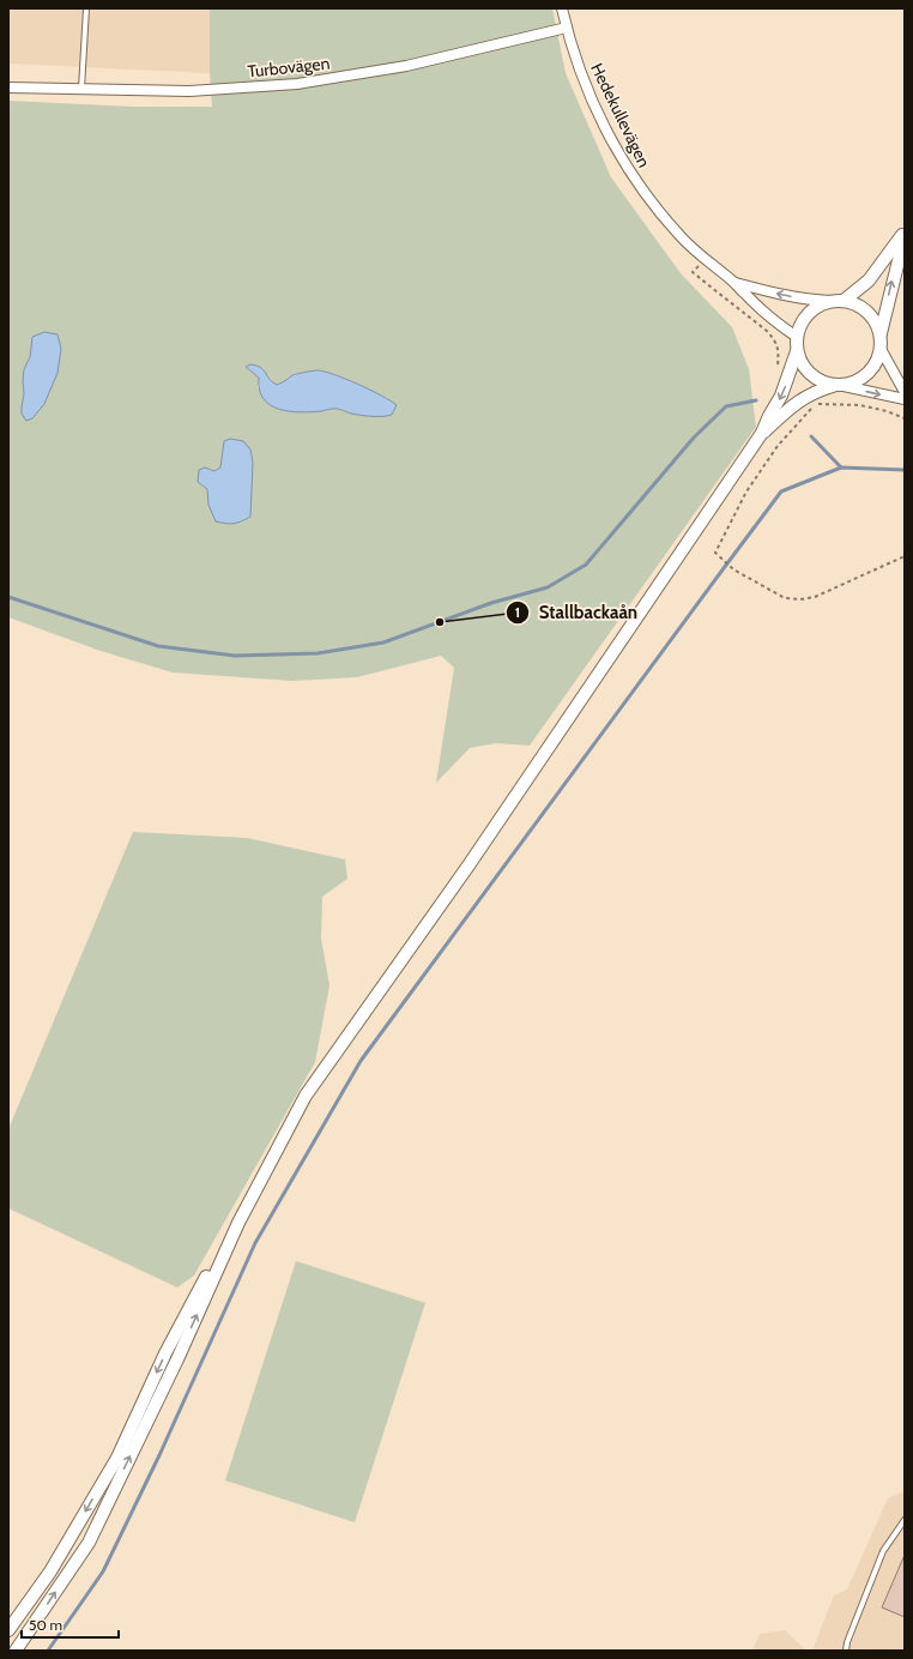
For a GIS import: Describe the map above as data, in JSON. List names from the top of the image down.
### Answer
{
  "streets": {
    "street": ["Turbovägen", "Hedekullevägen"]
  },
  "crossings": [
    ["Turbovägen", "Hedekullevägen"]
  ],
  "places": ["Stallbackaån"],
  "scale_bar": "50 m"
}
